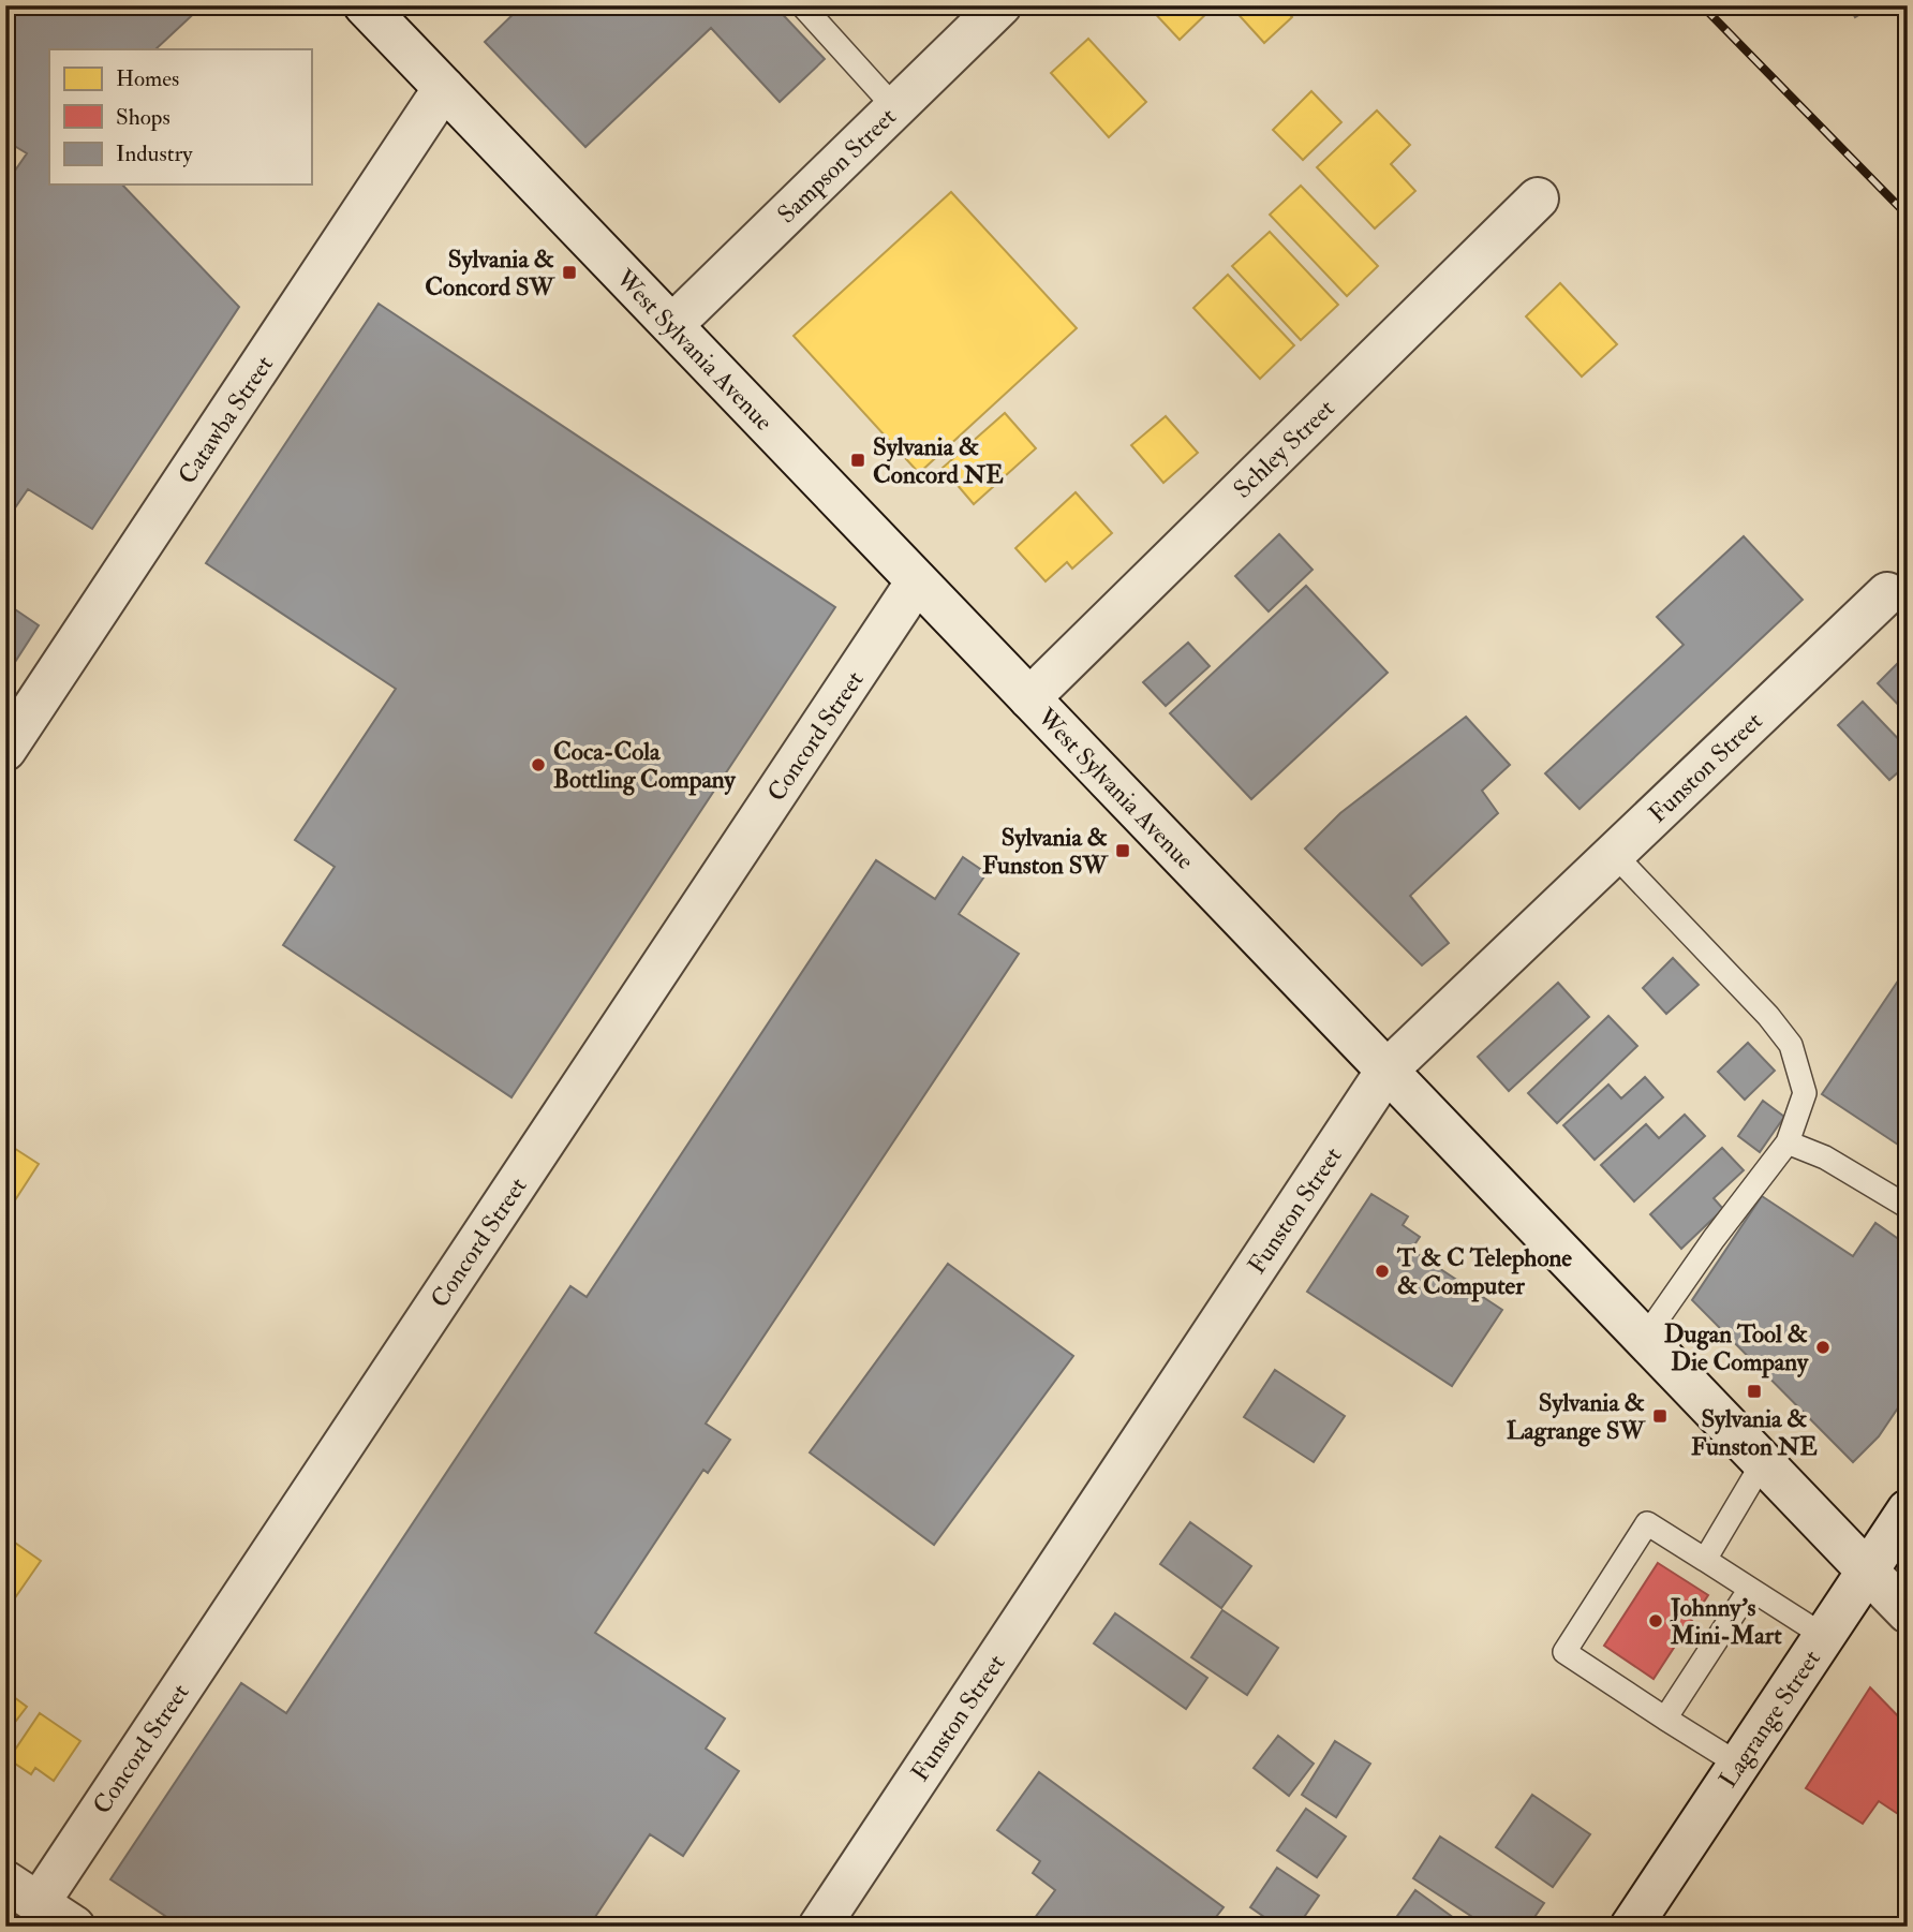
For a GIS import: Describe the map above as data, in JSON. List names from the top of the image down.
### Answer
{
  "streets": {
    "street": [
      "Sampson Street",
      "West Sylvania Avenue",
      "Catawba Street",
      "Schley Street",
      "Concord Street",
      "Funston Street",
      "Lagrange Street"
    ]
  },
  "crossings": [
    ["Sampson Street", "West Sylvania Avenue"],
    ["West Sylvania Avenue", "Catawba Street"],
    ["West Sylvania Avenue", "Schley Street"],
    ["West Sylvania Avenue", "Concord Street"],
    ["West Sylvania Avenue", "Funston Street"],
    ["West Sylvania Avenue", "Lagrange Street"]
  ],
  "places": {
    "transit": [
      "Sylvania & Concord SW",
      "Sylvania & Concord NE",
      "Sylvania & Funston SW",
      "Sylvania & Funston NE",
      "Sylvania & Lagrange SW"
    ],
    "other": [
      "Coca-Cola Bottling Company",
      "T & C Telephone & Computer",
      "Dugan Tool & Die Company",
      "Johnny's Mini-Mart"
    ]
  },
  "legend": ["Homes", "Shops", "Industry"]
}
